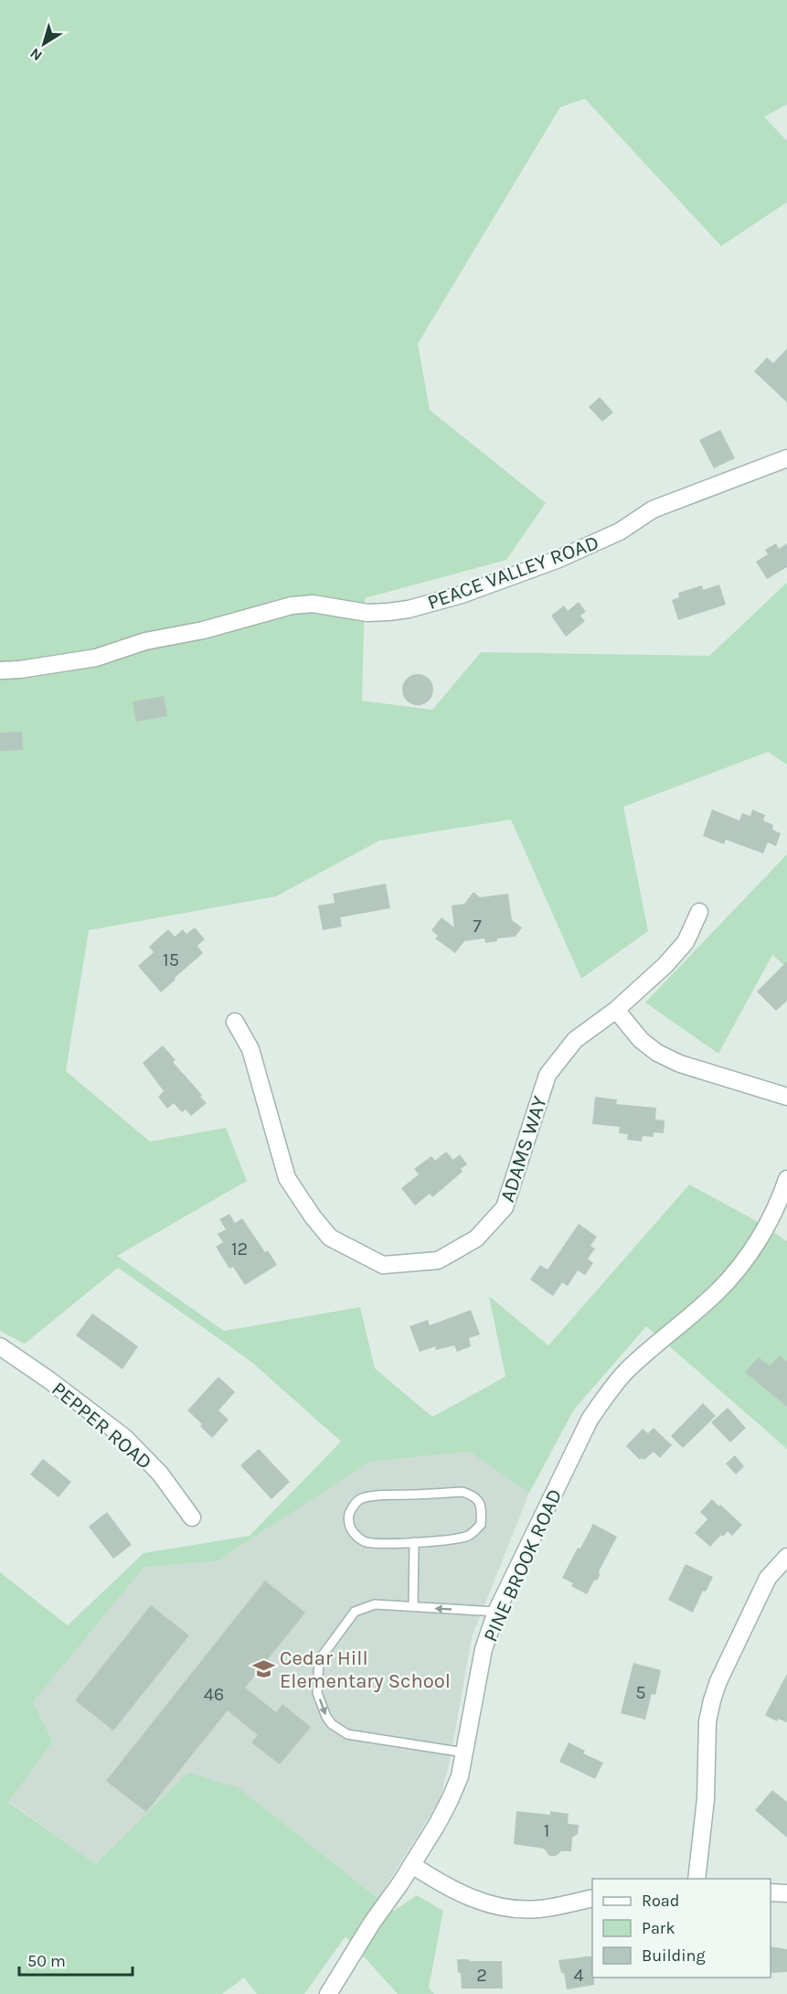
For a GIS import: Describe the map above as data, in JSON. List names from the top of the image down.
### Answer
{
  "streets": {
    "street": [
      "PEACE VALLEY ROAD",
      "ADAMS WAY",
      "PEPPER ROAD",
      "PINE BROOK ROAD"
    ]
  },
  "places": {
    "school or university": ["Cedar Hill Elementary School"]
  },
  "house_numbers": [
    "7",
    "15",
    "12",
    "5",
    "46",
    "1",
    "2",
    "4"
  ],
  "legend": ["Road", "Park", "Building"],
  "scale_bar": "50 m",
  "north": "bottom left"
}
